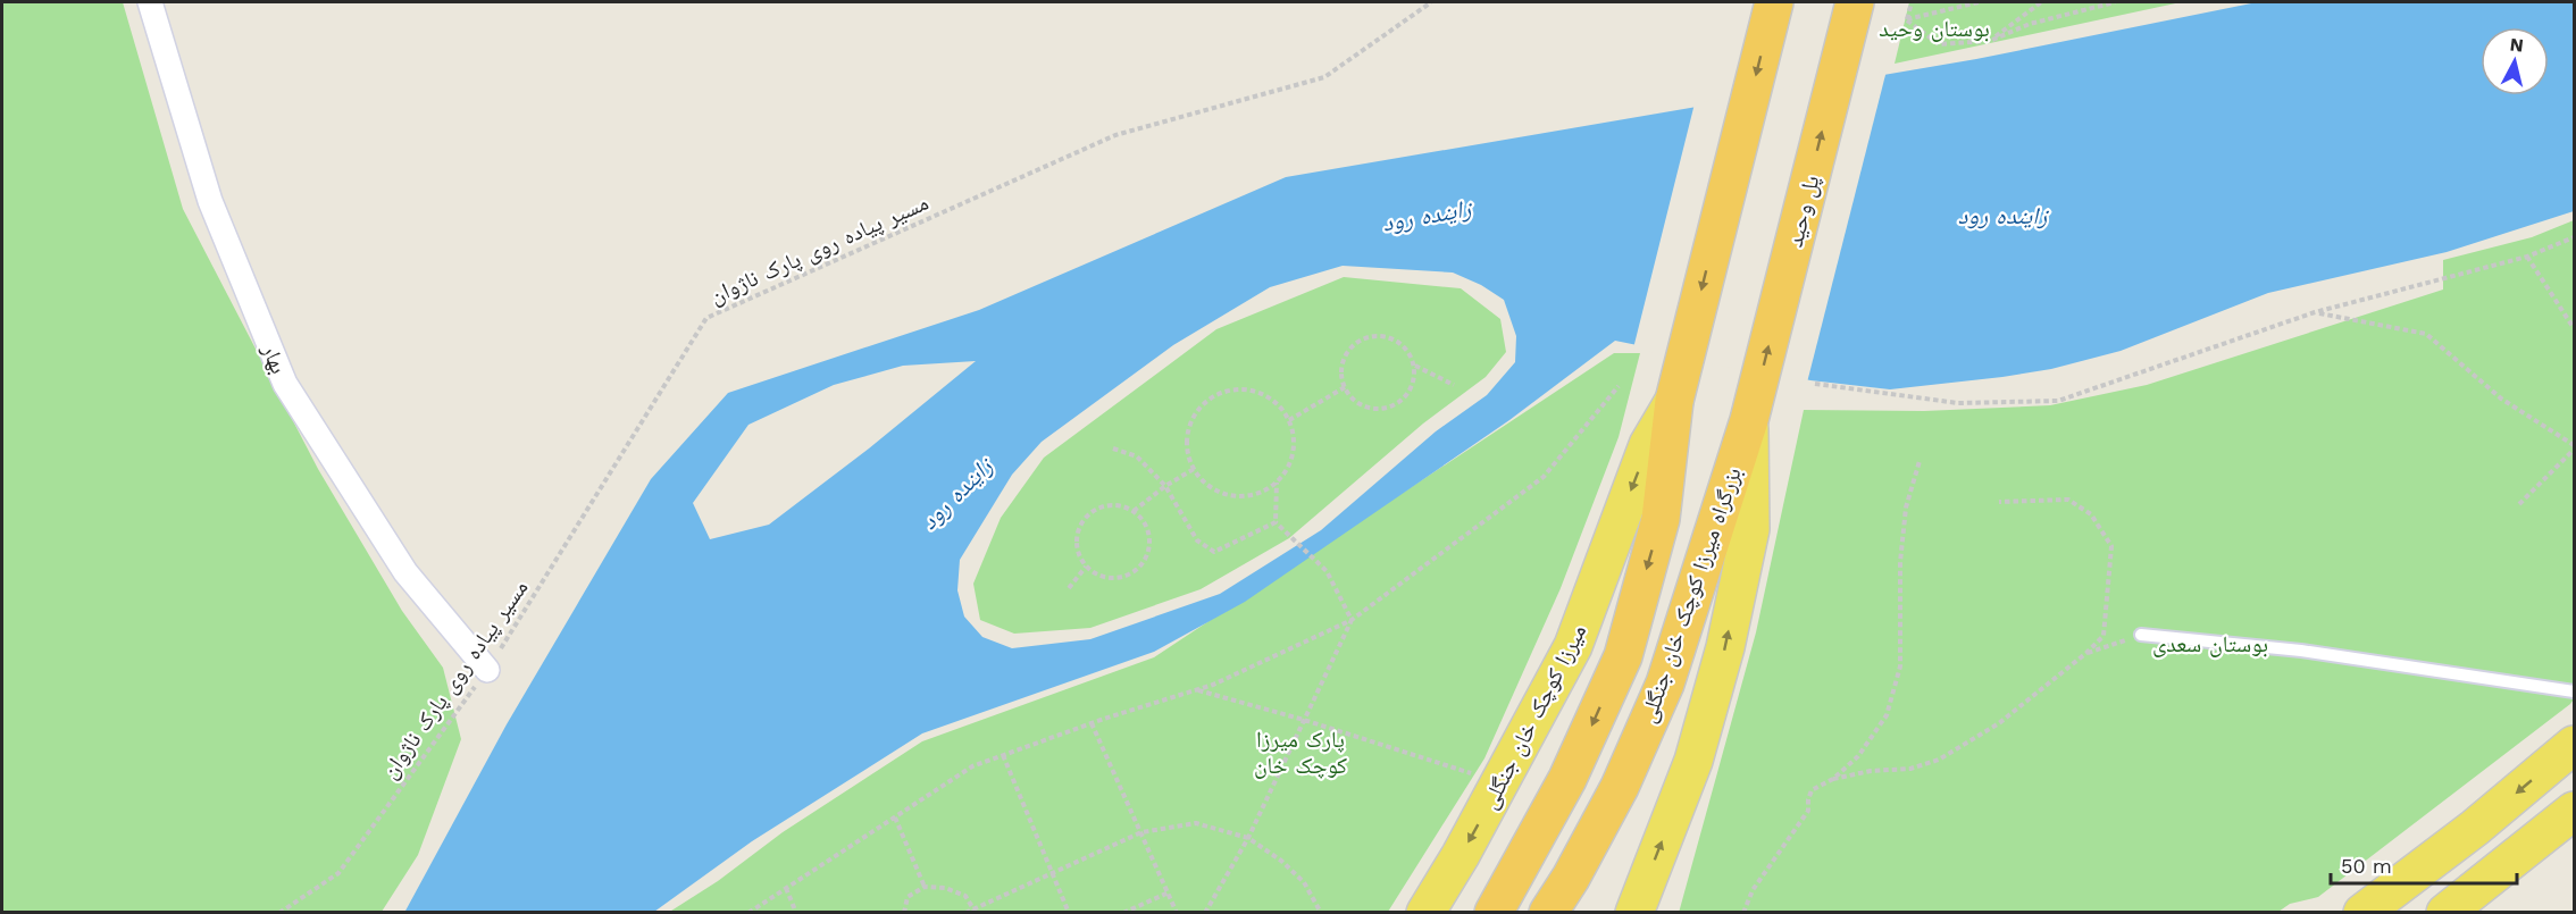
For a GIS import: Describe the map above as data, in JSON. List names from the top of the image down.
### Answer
{
  "streets": {
    "highway": ["پل وحید", "بزرگراه میرزا کوچک خان جنگلی"],
    "main road": ["میرزا کوچک خان جنگلی"],
    "street": ["بهار"],
    "path": ["مسیر پیاده روی پارک ناژوان"]
  },
  "crossings": [
    ["پل وحید", "بزرگراه میرزا کوچک خان جنگلی"],
    ["مسیر پیاده روی پارک ناژوان", "بهار"],
    ["بزرگراه میرزا کوچک خان جنگلی", "میرزا کوچک خان جنگلی"]
  ],
  "water": ["زاینده رود"],
  "parks": ["بوستان وحید", "بوستان سعدی", "پارک میرزا کوچک خان"],
  "scale_bar": "50 m",
  "north": "top"
}
